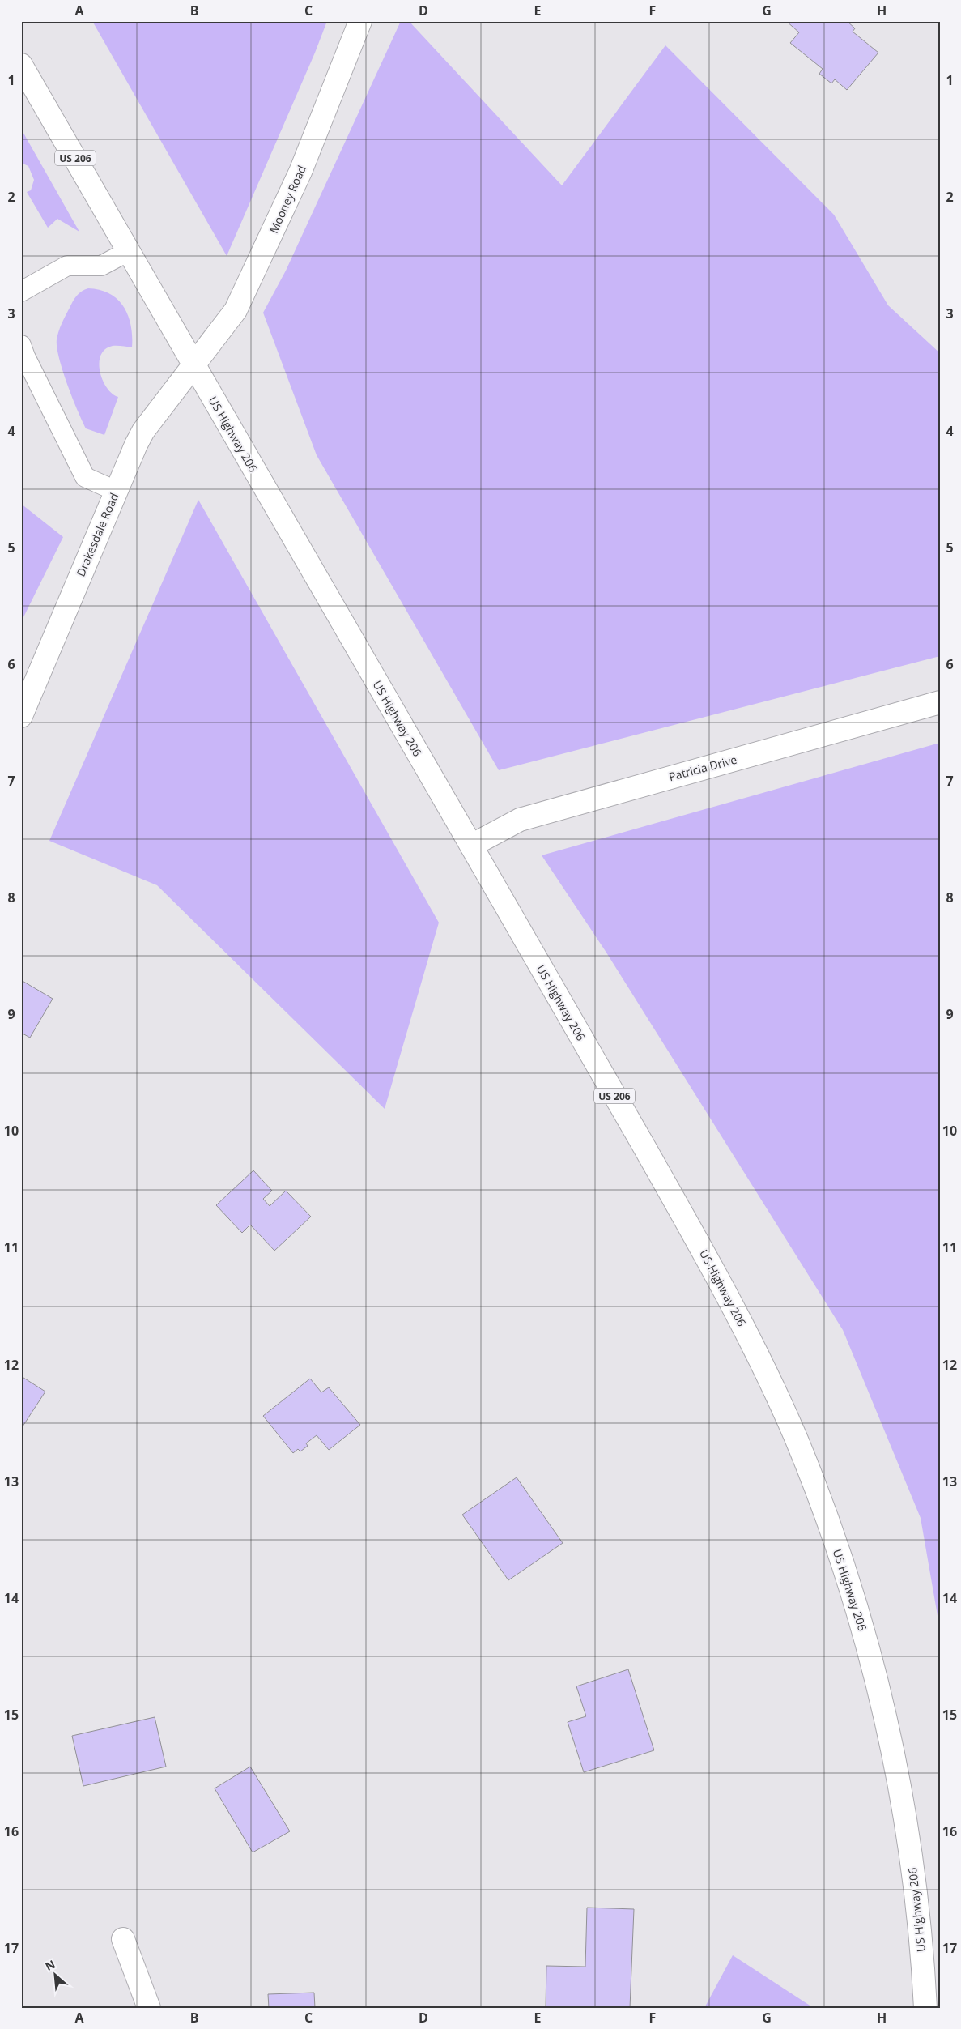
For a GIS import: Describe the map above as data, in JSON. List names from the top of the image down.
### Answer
{
  "streets": {
    "main road": [
      "US 206",
      "Mooney Road",
      "US Highway 206",
      "Drakesdale Road",
      "Patricia Drive"
    ]
  },
  "crossings": [
    ["Mooney Road", "US Highway 206"],
    ["Mooney Road", "Drakesdale Road"],
    ["US Highway 206", "Drakesdale Road"],
    ["US Highway 206", "Patricia Drive"]
  ],
  "north": "top left",
  "grid": {
    "columns": [
      "A",
      "B",
      "C",
      "D",
      "E",
      "F",
      "G",
      "H"
    ],
    "rows": [
      "1",
      "2",
      "3",
      "4",
      "5",
      "6",
      "7",
      "8",
      "9",
      "10",
      "11",
      "12",
      "13",
      "14",
      "15",
      "16",
      "17"
    ]
  }
}
